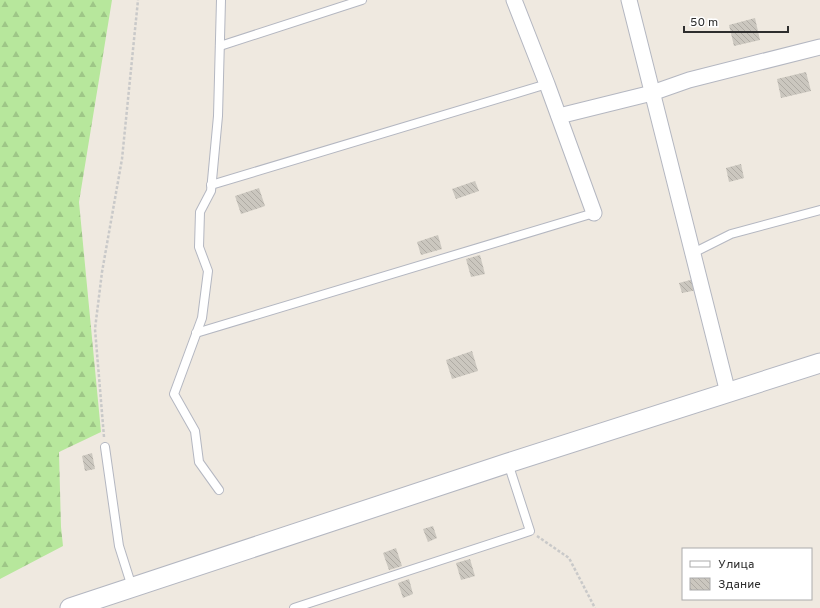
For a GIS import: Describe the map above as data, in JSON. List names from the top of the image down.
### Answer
{
  "legend": ["Улица", "Здание"],
  "scale_bar": "50 m"
}
